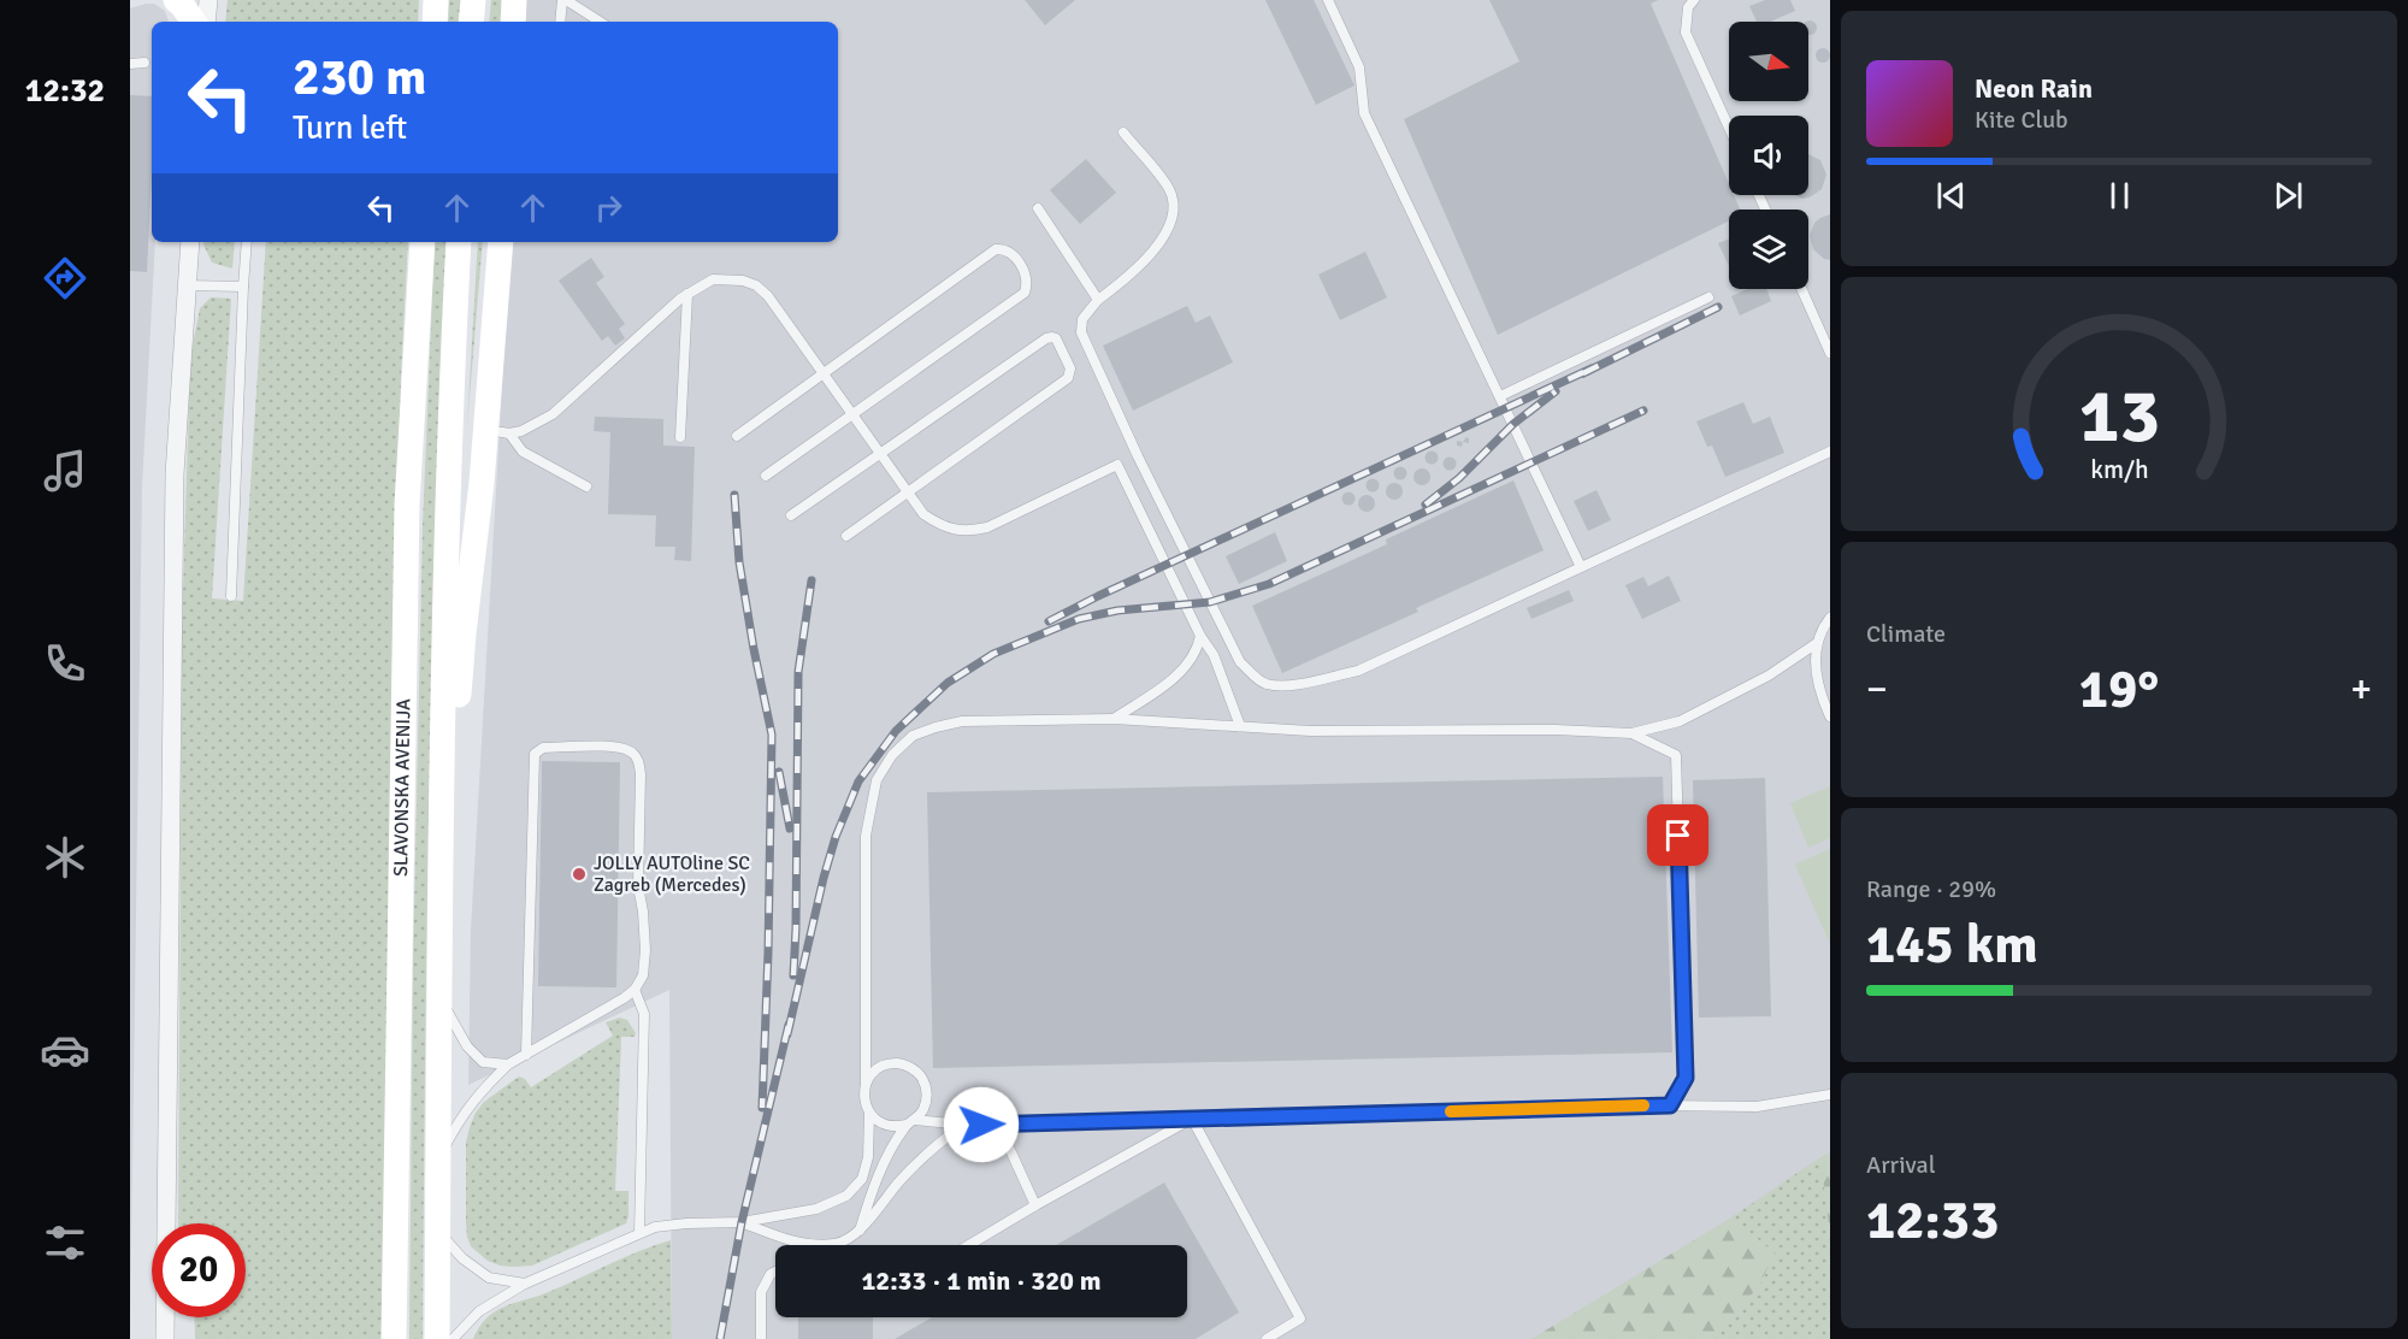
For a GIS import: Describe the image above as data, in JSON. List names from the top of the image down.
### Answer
{
  "streets": {
    "main road": ["SLAVONSKA AVENIJA"]
  },
  "places": ["JOLLY AUTOline SC Zagreb (Mercedes)"],
  "north": "right",
  "page": {
    "tabs": "12:32",
    "turn": ["230 m", "Turn left"],
    "song": ["Neon Rain", "Kite Club"],
    "tile": [
      "Climate",
      ["Range · 29%", "145 km"],
      ["Arrival", "12:33"]
    ],
    "heat": ["−", "19°", "+"],
    "limit": "20",
    "trip": "12:33 · 1 min · 320 m",
    "gauge": ["13", "km/h"]
  }
}
